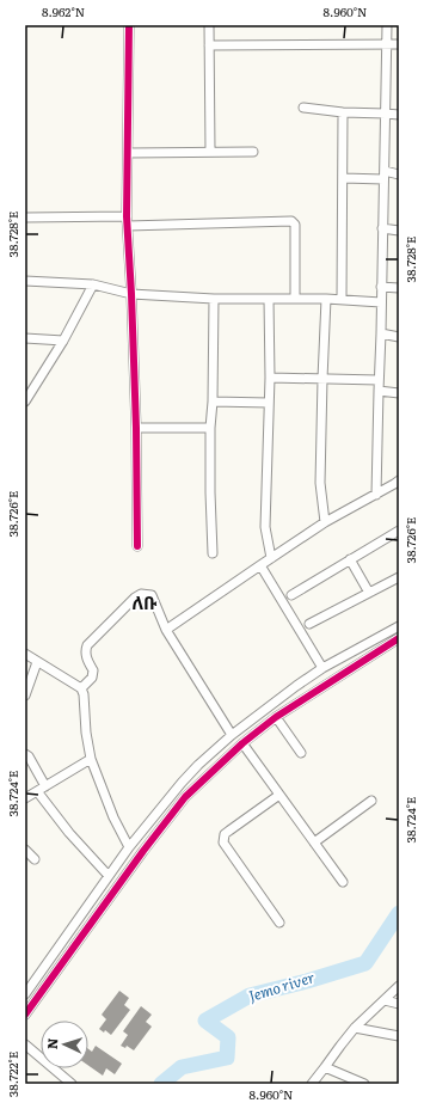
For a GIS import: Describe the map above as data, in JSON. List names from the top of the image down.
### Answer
{
  "districts": ["ለቡ"],
  "water": ["Jemo river"],
  "north": "left",
  "coordinates": [
    "8.962°N",
    "8.960°N",
    "38.728°E",
    "38.726°E",
    "38.724°E",
    "38.722°E"
  ]
}
